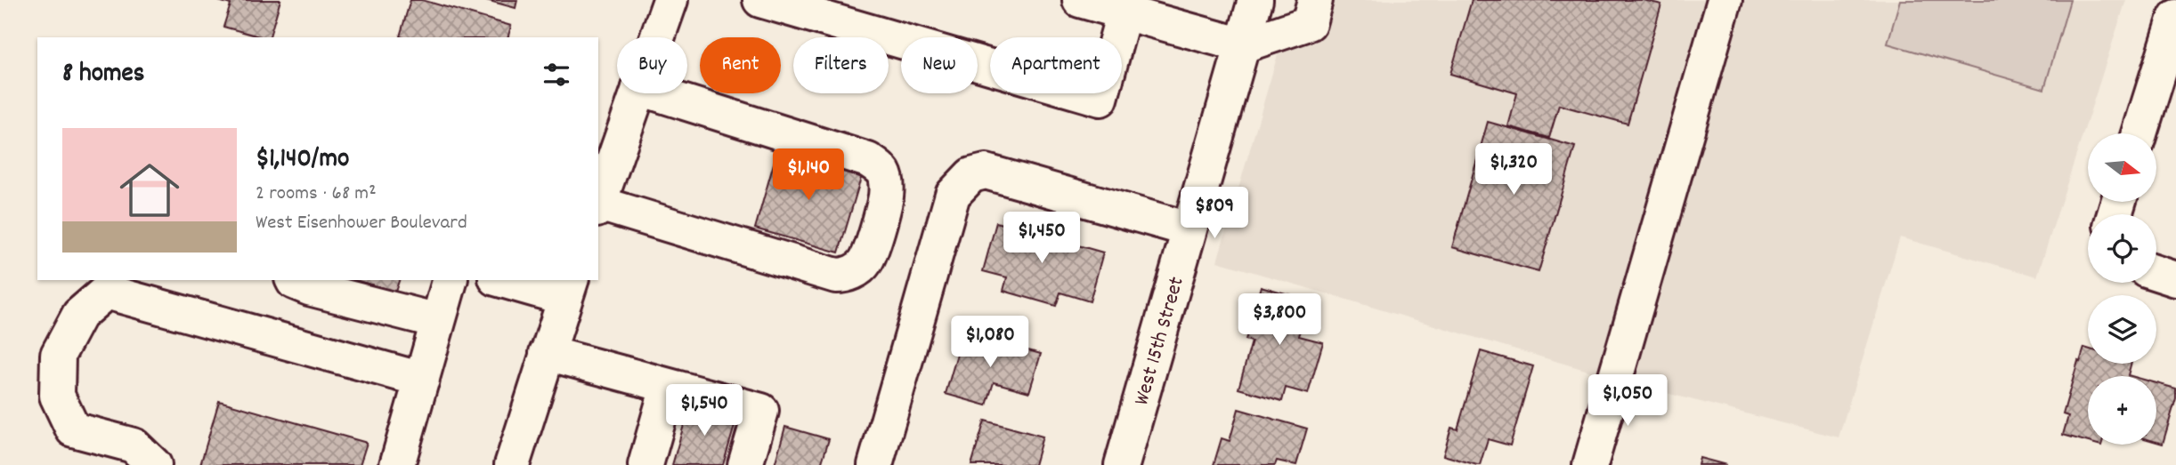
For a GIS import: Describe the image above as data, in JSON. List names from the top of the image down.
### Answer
{
  "streets": {
    "main road": ["West 15th Street"]
  },
  "north": "right",
  "page": {
    "chip": [
      "Buy",
      "Rent",
      "Filters",
      "New",
      "Apartment"
    ],
    "heading": "8 homes",
    "list": [
      {
        "name": "$1,140/mo",
        "note": "2 rooms · 68 m² · West Eisenhower Boulevard"
      }
    ],
    "map_buttons": "+",
    "price": [
      "$1,320",
      "$1,140",
      "$809",
      "$1,450",
      "$3,800",
      "$1,080",
      "$1,050",
      "$1,540"
    ]
  }
}
